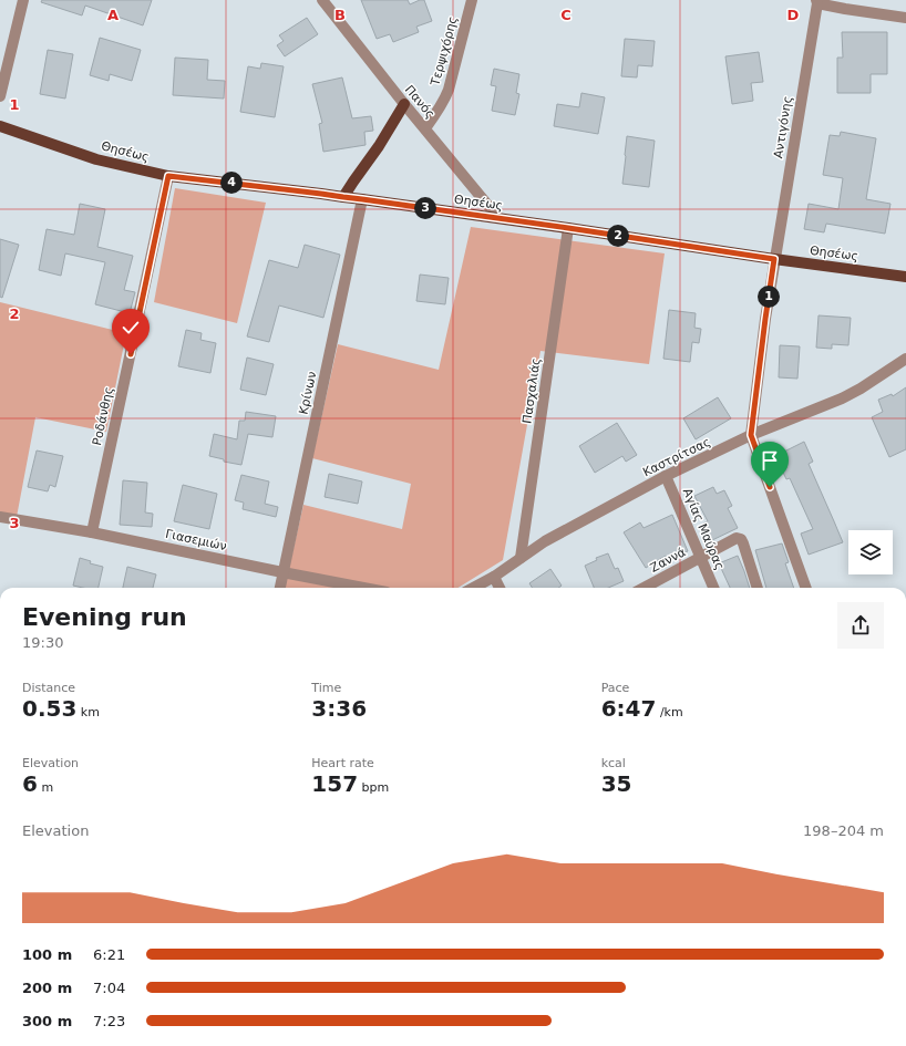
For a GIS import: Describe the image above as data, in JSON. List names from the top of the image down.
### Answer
{
  "streets": {
    "main road": ["Θησέως"],
    "street": [
      "Τερψιχόρης",
      "Πανός",
      "Αντιγόνης",
      "Πασχαλιάς",
      "Κρίνων",
      "Ροδάνθης",
      "Καστρίτσας",
      "Αγίας Μαύρας",
      "Γιασεμιών",
      "Ζαννά"
    ]
  },
  "crossings": [
    ["Τερψιχόρης", "Πανός"],
    ["Πανός", "Θησέως"],
    ["Αντιγόνης", "Θησέως"],
    ["Αντιγόνης", "Καστρίτσας"],
    ["Θησέως", "Πασχαλιάς"],
    ["Θησέως", "Κρίνων"],
    ["Θησέως", "Ροδάνθης"],
    ["Πασχαλιάς", "Καστρίτσας"],
    ["Κρίνων", "Γιασεμιών"],
    ["Ροδάνθης", "Γιασεμιών"],
    ["Καστρίτσας", "Αγίας Μαύρας"],
    ["Αγίας Μαύρας", "Ζαννά"]
  ],
  "page": {
    "pins": [
      "4",
      "3",
      "2",
      "1"
    ],
    "heading": ["Evening run", "19:30"],
    "stats": [
      ["Distance", "0.53 km"],
      ["Time", "3:36"],
      ["Pace", "6:47 /km"],
      ["Elevation", "6 m"],
      ["Heart rate", "157 bpm"],
      ["kcal", "35"]
    ],
    "chart": ["Elevation", "198–204 m"],
    "list": [
      {
        "name": "100 m",
        "note": "6:21"
      },
      {
        "name": "200 m",
        "note": "7:04"
      },
      {
        "name": "300 m",
        "note": "7:23"
      }
    ]
  },
  "grid": {
    "columns": [
      "A",
      "B",
      "C",
      "D"
    ],
    "rows": ["1", "2", "3"]
  }
}
